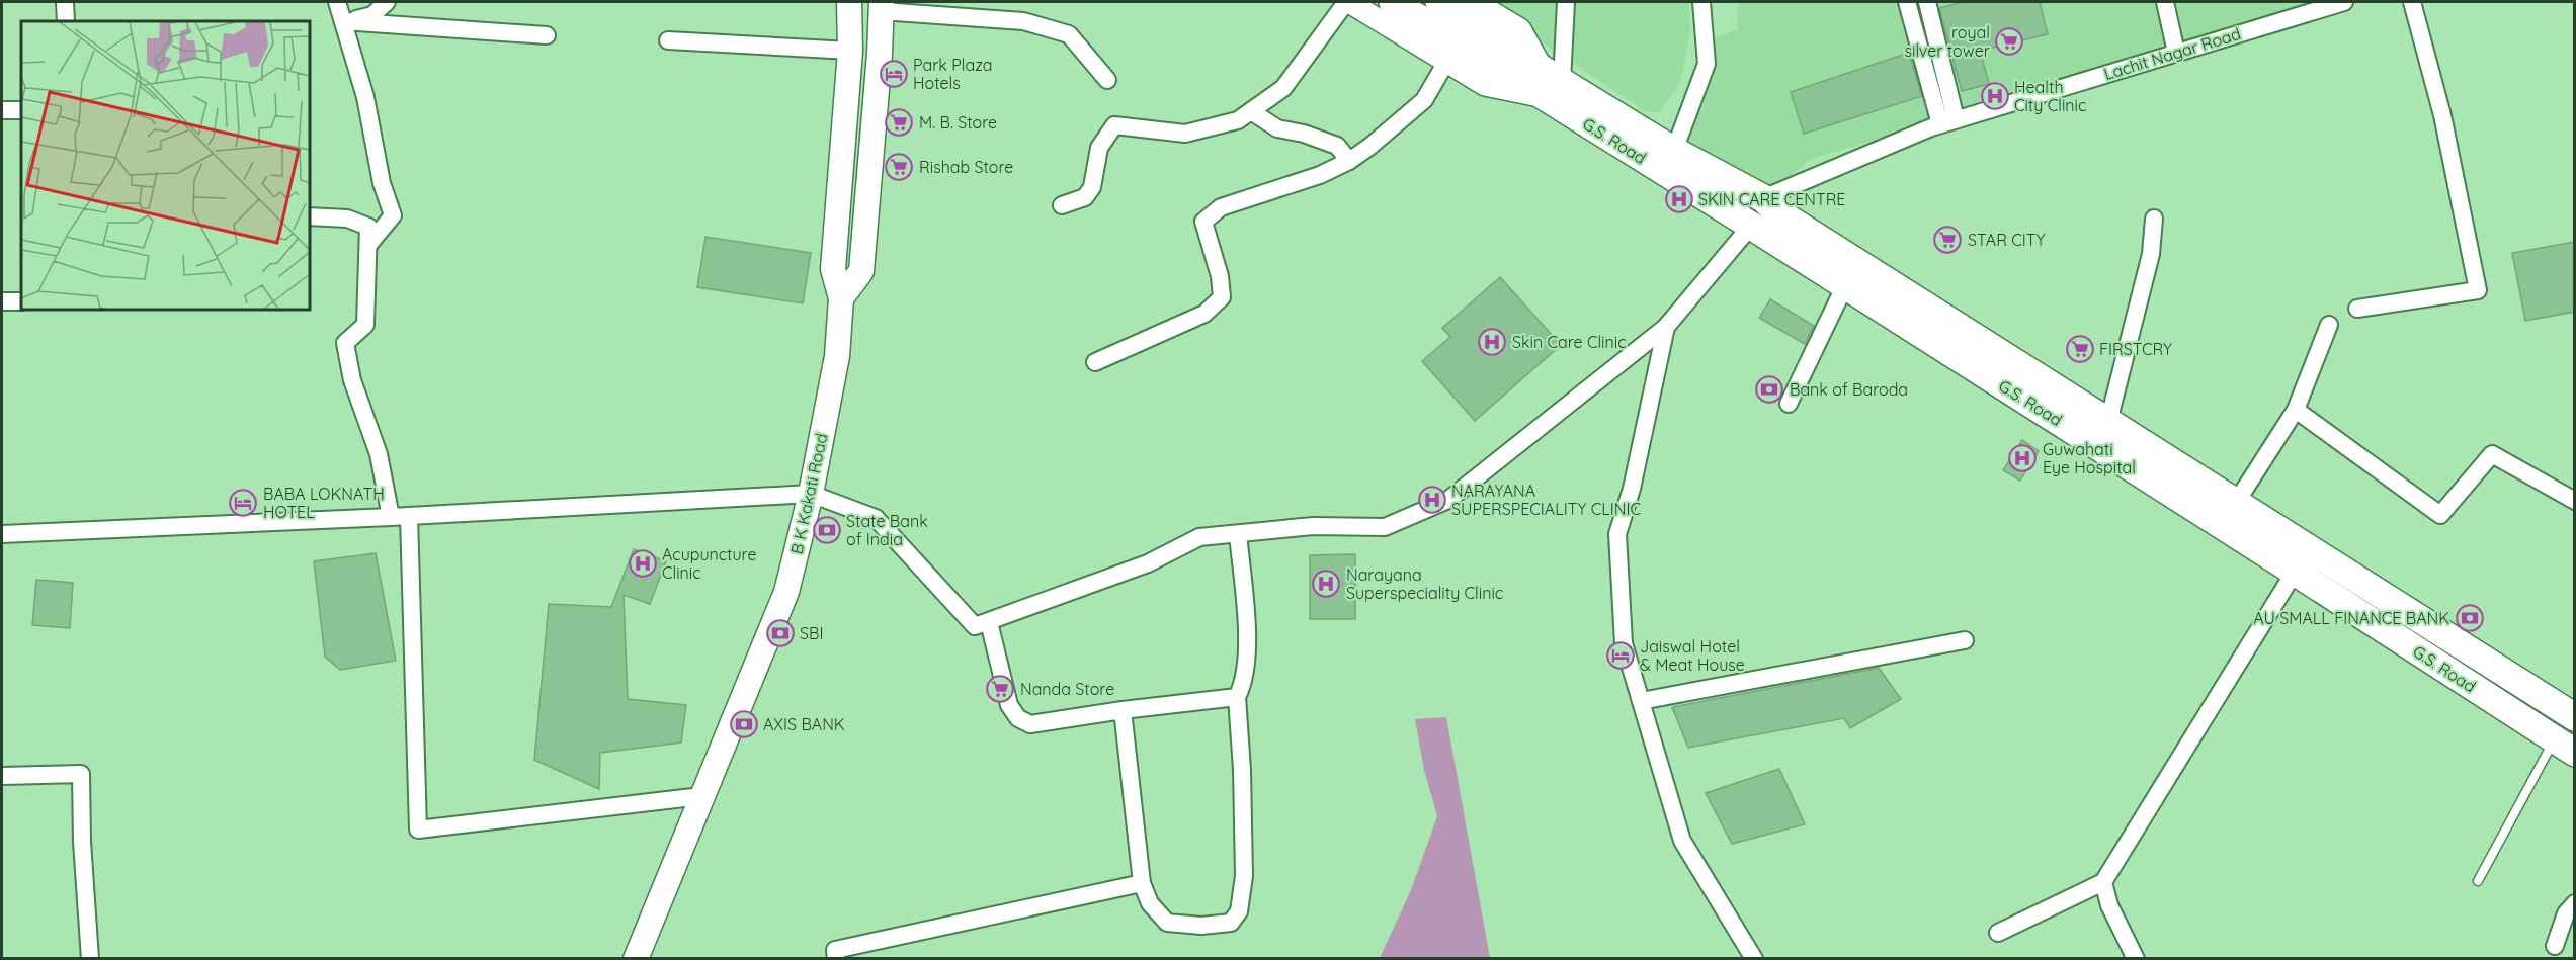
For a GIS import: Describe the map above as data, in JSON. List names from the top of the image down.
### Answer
{
  "streets": {
    "main road": ["G.S. Road", "B K Kakati Road"],
    "street": ["Lachit Nagar Road"]
  },
  "crossings": [
    ["Lachit Nagar Road", "G.S. Road"]
  ],
  "places": {
    "supermarket": [
      "royal silver tower",
      "M. B. Store",
      "Rishab Store",
      "STAR CITY",
      "FIRSTCRY",
      "Nanda Store"
    ],
    "hotel": ["Park Plaza Hotels", "BABA LOKNATH HOTEL", "Jaiswal Hotel & Meat House"],
    "hospital": [
      "Health City Clinic",
      "SKIN CARE CENTRE",
      "Skin Care Clinic",
      "Guwahati Eye Hospital",
      "NARAYANA SUPERSPECIALITY CLINIC",
      "Acupuncture Clinic",
      "Narayana Superspeciality Clinic"
    ],
    "bank": [
      "Bank of Baroda",
      "State Bank of India",
      "AU SMALL FINANCE BANK",
      "SBI",
      "AXIS BANK"
    ]
  }
}
